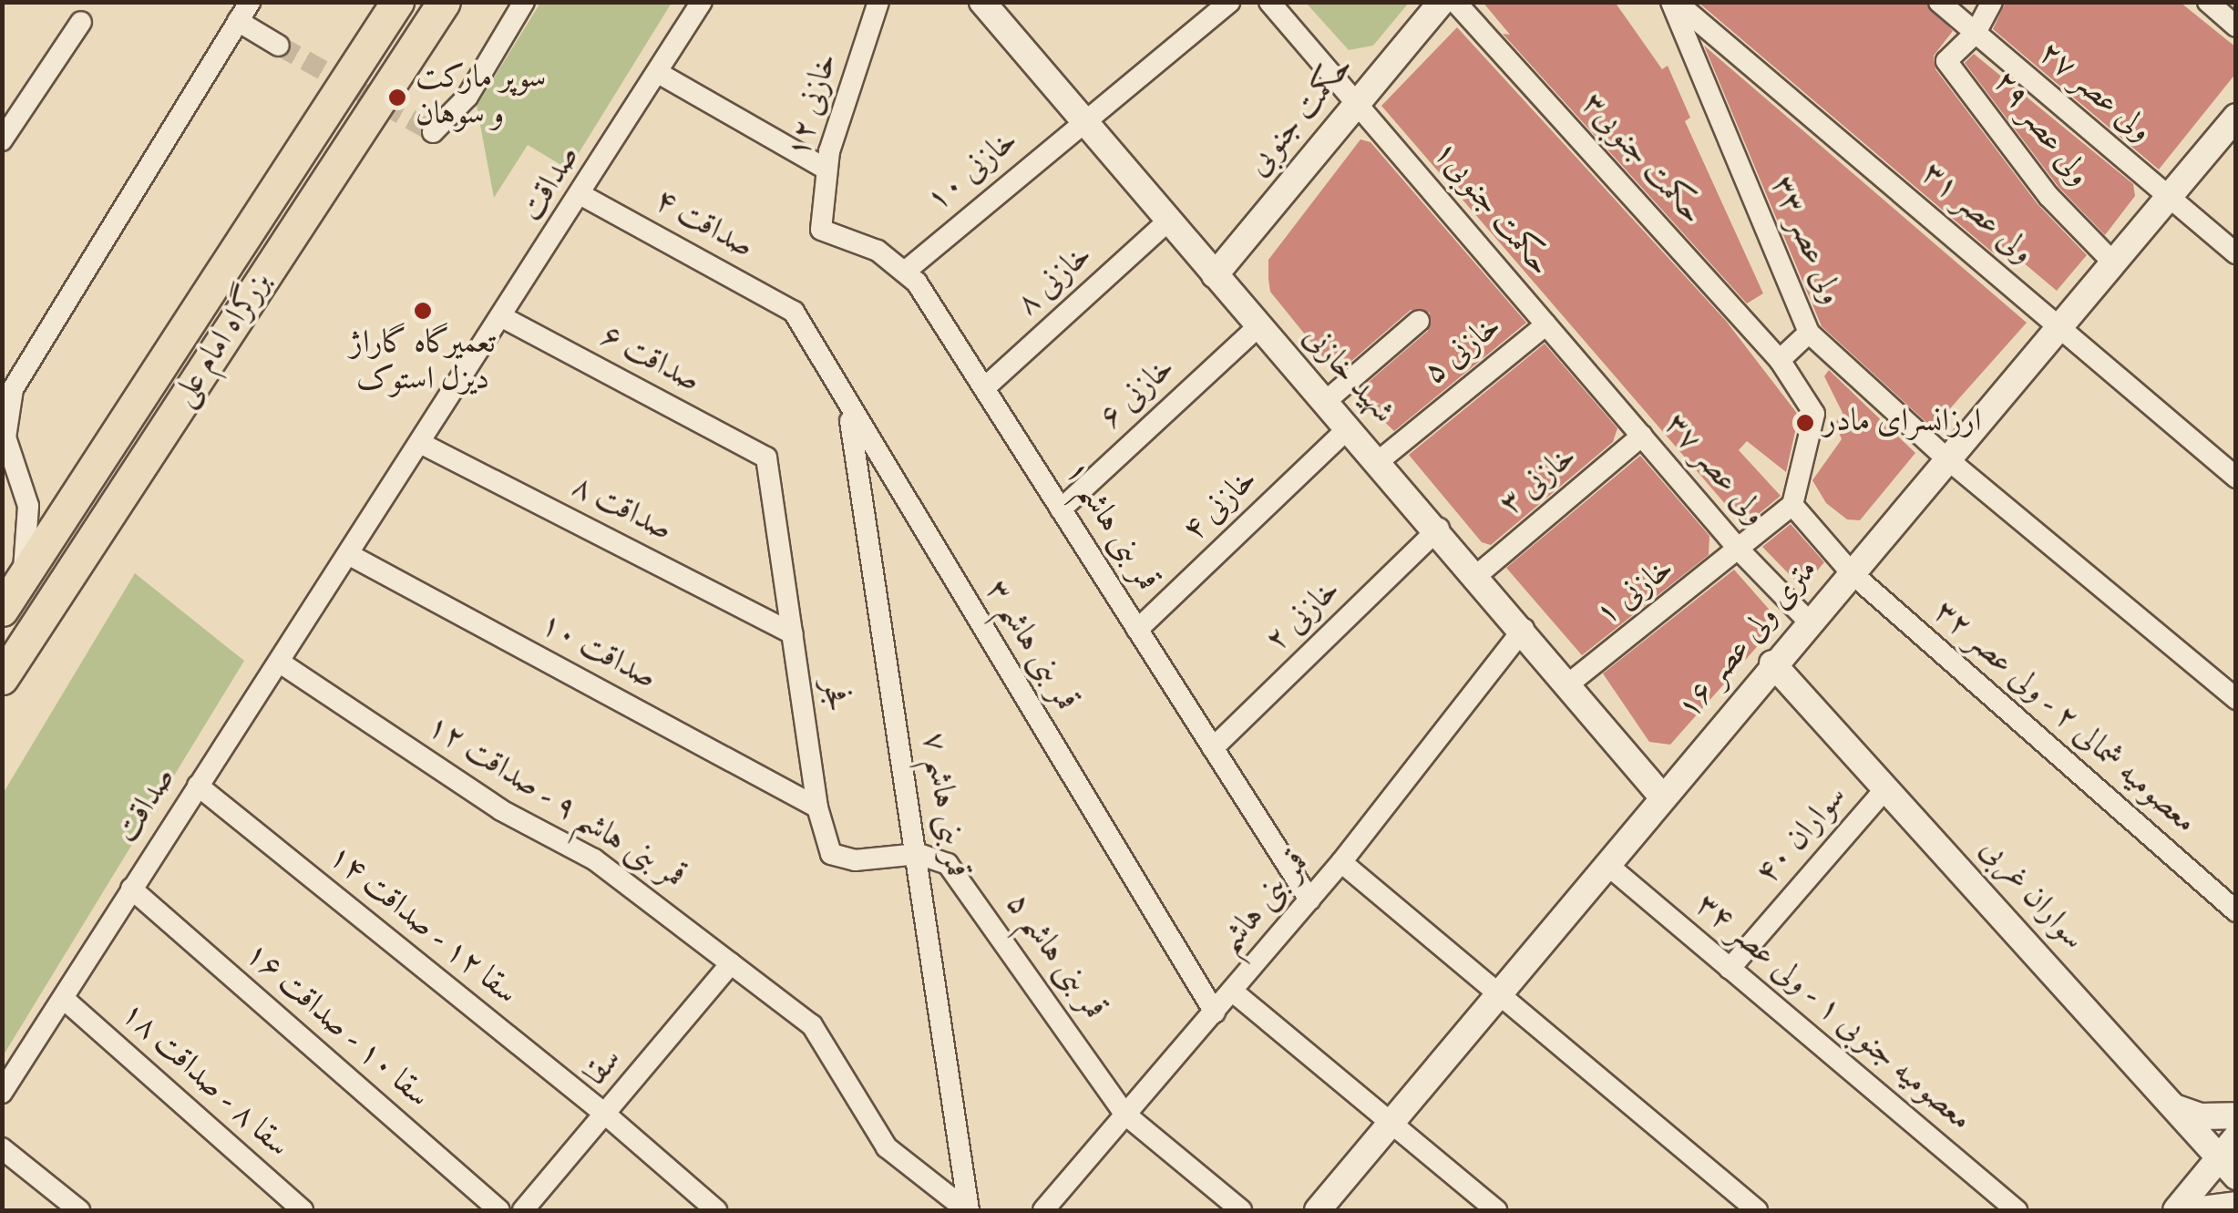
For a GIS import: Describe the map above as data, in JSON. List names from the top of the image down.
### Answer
{
  "streets": {
    "highway": ["بزرگراه امام علی"],
    "street": [
      "ولی عصر ۲۷",
      "خازنی ۱۲",
      "حکمت جنوبی",
      "ولی عصر ۲۹",
      "حکمت جنوبی۳",
      "خازنی ۱۰",
      "صداقت",
      "حکمت جنوبی۱",
      "ولی عصر ۳۱",
      "صداقت ۴",
      "ولی عصر ۳۳",
      "خازنی ۸",
      "خازنی ۵",
      "صداقت ۶",
      "شهید خازنی",
      "خازنی ۶",
      "ولی عصر ۳۷",
      "خازنی ۳",
      "خازنی ۴",
      "صداقت ۸",
      "قمر بنی هاشم ۱",
      "خازنی ۱",
      "خازنی ۲",
      "۱۶ متری ولی عصر",
      "قمر بنی هاشم ۳",
      "صداقت ۱۰",
      "فجر",
      "معصومیه شمالی ۲ - ولی عصر ۳۲",
      "قمر بنی هاشم ۹ - صداقت ۱۲",
      "قمر بنی هاشم ۷",
      "سواران ۴۰",
      "سواران غربی",
      "قمر بنی هاشم",
      "سقا ۱۲ - صداقت ۱۴",
      "قمر بنی هاشم ۵",
      "معصومیه جنوبی ۱ - ولی عصر ۳۴",
      "سقا ۱۰ - صداقت ۱۶",
      "سقا",
      "سقا ۸ - صداقت ۱۸"
    ]
  },
  "crossings": [
    ["ولی عصر ۲۷", "ولی عصر ۲۹"],
    ["ولی عصر ۲۷", "۱۶ متری ولی عصر"],
    ["خازنی ۱۲", "قمر بنی هاشم ۱"],
    ["حکمت جنوبی", "حکمت جنوبی۱"],
    ["حکمت جنوبی", "شهید خازنی"],
    ["ولی عصر ۲۹", "۱۶ متری ولی عصر"],
    ["حکمت جنوبی۳", "خازنی ۱"],
    ["حکمت جنوبی۳", "معصومیه شمالی ۲ - ولی عصر ۳۲"],
    ["خازنی ۱۰", "شهید خازنی"],
    ["خازنی ۱۰", "قمر بنی هاشم ۱"],
    ["صداقت", "صداقت ۴"],
    ["صداقت", "صداقت ۶"],
    ["صداقت", "صداقت ۸"],
    ["صداقت", "صداقت ۱۰"],
    ["صداقت", "قمر بنی هاشم ۹ - صداقت ۱۲"],
    ["صداقت", "سقا ۱۲ - صداقت ۱۴"],
    ["صداقت", "سقا ۱۰ - صداقت ۱۶"],
    ["صداقت", "سقا ۸ - صداقت ۱۸"],
    ["حکمت جنوبی۱", "خازنی ۵"],
    ["حکمت جنوبی۱", "ولی عصر ۳۷"],
    ["ولی عصر ۳۱", "ولی عصر ۳۳"],
    ["ولی عصر ۳۱", "۱۶ متری ولی عصر"],
    ["صداقت ۴", "قمر بنی هاشم ۳"],
    ["ولی عصر ۳۳", "۱۶ متری ولی عصر"],
    ["خازنی ۸", "شهید خازنی"],
    ["خازنی ۸", "قمر بنی هاشم ۱"],
    ["خازنی ۵", "شهید خازنی"],
    ["صداقت ۶", "فجر"],
    ["شهید خازنی", "خازنی ۶"],
    ["شهید خازنی", "خازنی ۳"],
    ["شهید خازنی", "خازنی ۴"],
    ["شهید خازنی", "خازنی ۱"],
    ["شهید خازنی", "خازنی ۲"],
    ["شهید خازنی", "۱۶ متری ولی عصر"],
    ["شهید خازنی", "قمر بنی هاشم"],
    ["خازنی ۶", "قمر بنی هاشم ۱"],
    ["ولی عصر ۳۷", "خازنی ۳"],
    ["ولی عصر ۳۷", "خازنی ۱"],
    ["ولی عصر ۳۷", "۱۶ متری ولی عصر"],
    ["خازنی ۴", "قمر بنی هاشم ۱"],
    ["صداقت ۸", "فجر"],
    ["قمر بنی هاشم ۱", "خازنی ۲"],
    ["قمر بنی هاشم ۱", "قمر بنی هاشم"],
    ["خازنی ۱", "معصومیه شمالی ۲ - ولی عصر ۳۲"],
    ["۱۶ متری ولی عصر", "معصومیه شمالی ۲ - ولی عصر ۳۲"],
    ["۱۶ متری ولی عصر", "سواران غربی"],
    ["۱۶ متری ولی عصر", "معصومیه جنوبی ۱ - ولی عصر ۳۴"],
    ["قمر بنی هاشم ۳", "قمر بنی هاشم ۷"],
    ["قمر بنی هاشم ۳", "قمر بنی هاشم"],
    ["صداقت ۱۰", "فجر"],
    ["فجر", "قمر بنی هاشم ۷"],
    ["فجر", "قمر بنی هاشم ۵"],
    ["قمر بنی هاشم ۹ - صداقت ۱۲", "قمر بنی هاشم ۷"],
    ["قمر بنی هاشم ۹ - صداقت ۱۲", "سقا"],
    ["قمر بنی هاشم ۷", "قمر بنی هاشم ۵"],
    ["سواران ۴۰", "سواران غربی"],
    ["سواران ۴۰", "معصومیه جنوبی ۱ - ولی عصر ۳۴"],
    ["قمر بنی هاشم", "قمر بنی هاشم ۵"],
    ["سقا ۱۲ - صداقت ۱۴", "سقا"]
  ],
  "places": ["سوپر مارکت و سوهان", "تعمیرگاه گاراژ دیزل استوک", "ارزانسرای مادر"]
}
